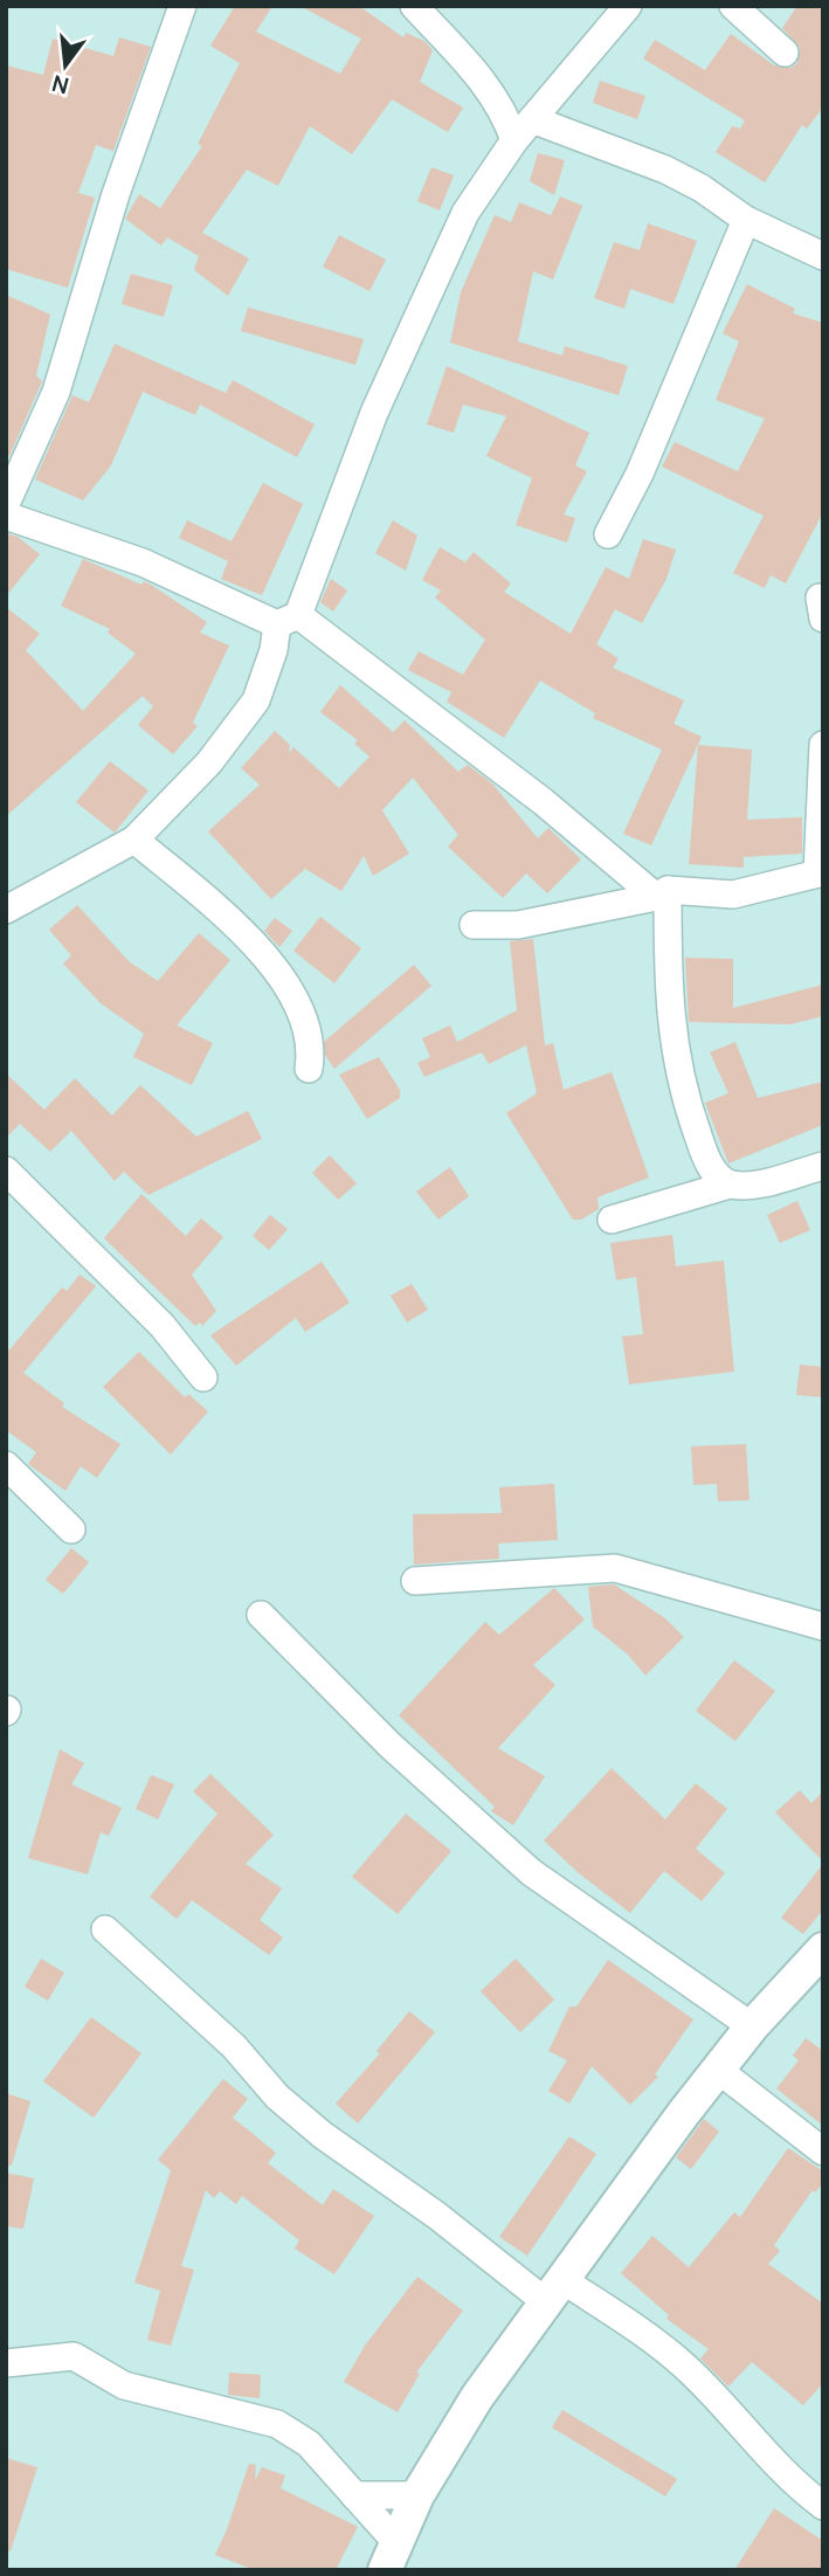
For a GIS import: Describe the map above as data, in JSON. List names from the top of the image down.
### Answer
{
  "north": "bottom"
}
